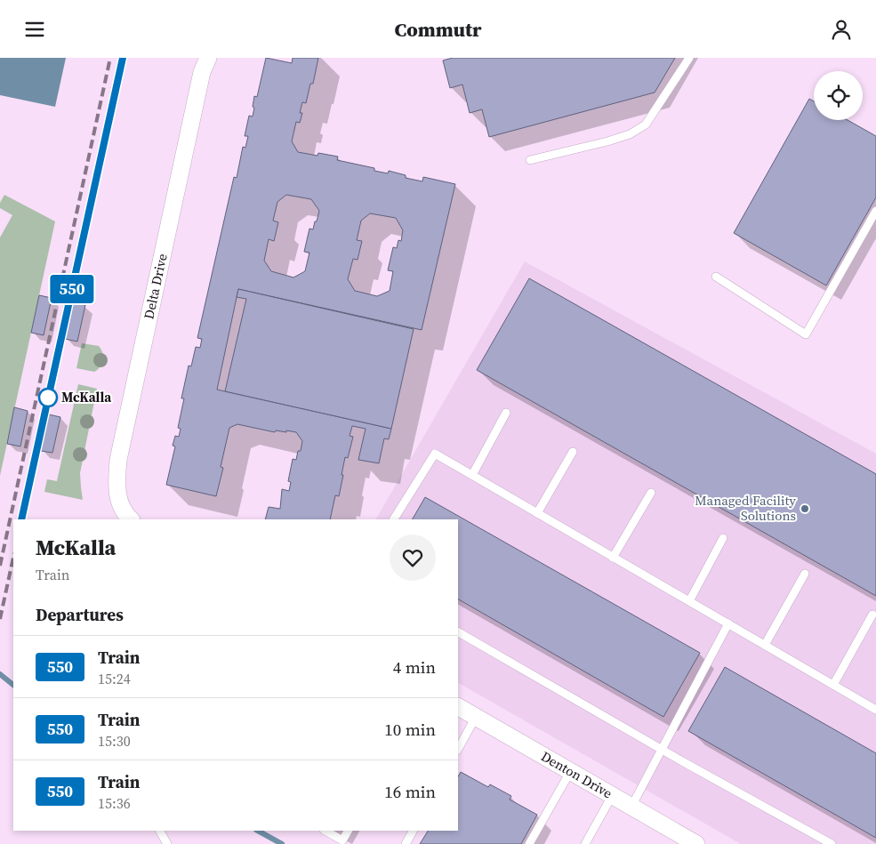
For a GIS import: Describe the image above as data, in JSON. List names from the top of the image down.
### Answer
{
  "streets": {
    "street": ["Delta Drive", "Denton Drive"]
  },
  "places": ["McKalla", "Managed Facility Solutions"],
  "page": {
    "header": "Commutr",
    "on_map": "550",
    "heading": [
      ["McKalla", "Train"],
      "Departures"
    ],
    "list": [
      {
        "mark": "550",
        "name": "Train",
        "note": "15:24",
        "value": "4 min"
      },
      {
        "mark": "550",
        "name": "Train",
        "note": "15:30",
        "value": "10 min"
      },
      {
        "mark": "550",
        "name": "Train",
        "note": "15:36",
        "value": "16 min"
      }
    ]
  }
}
